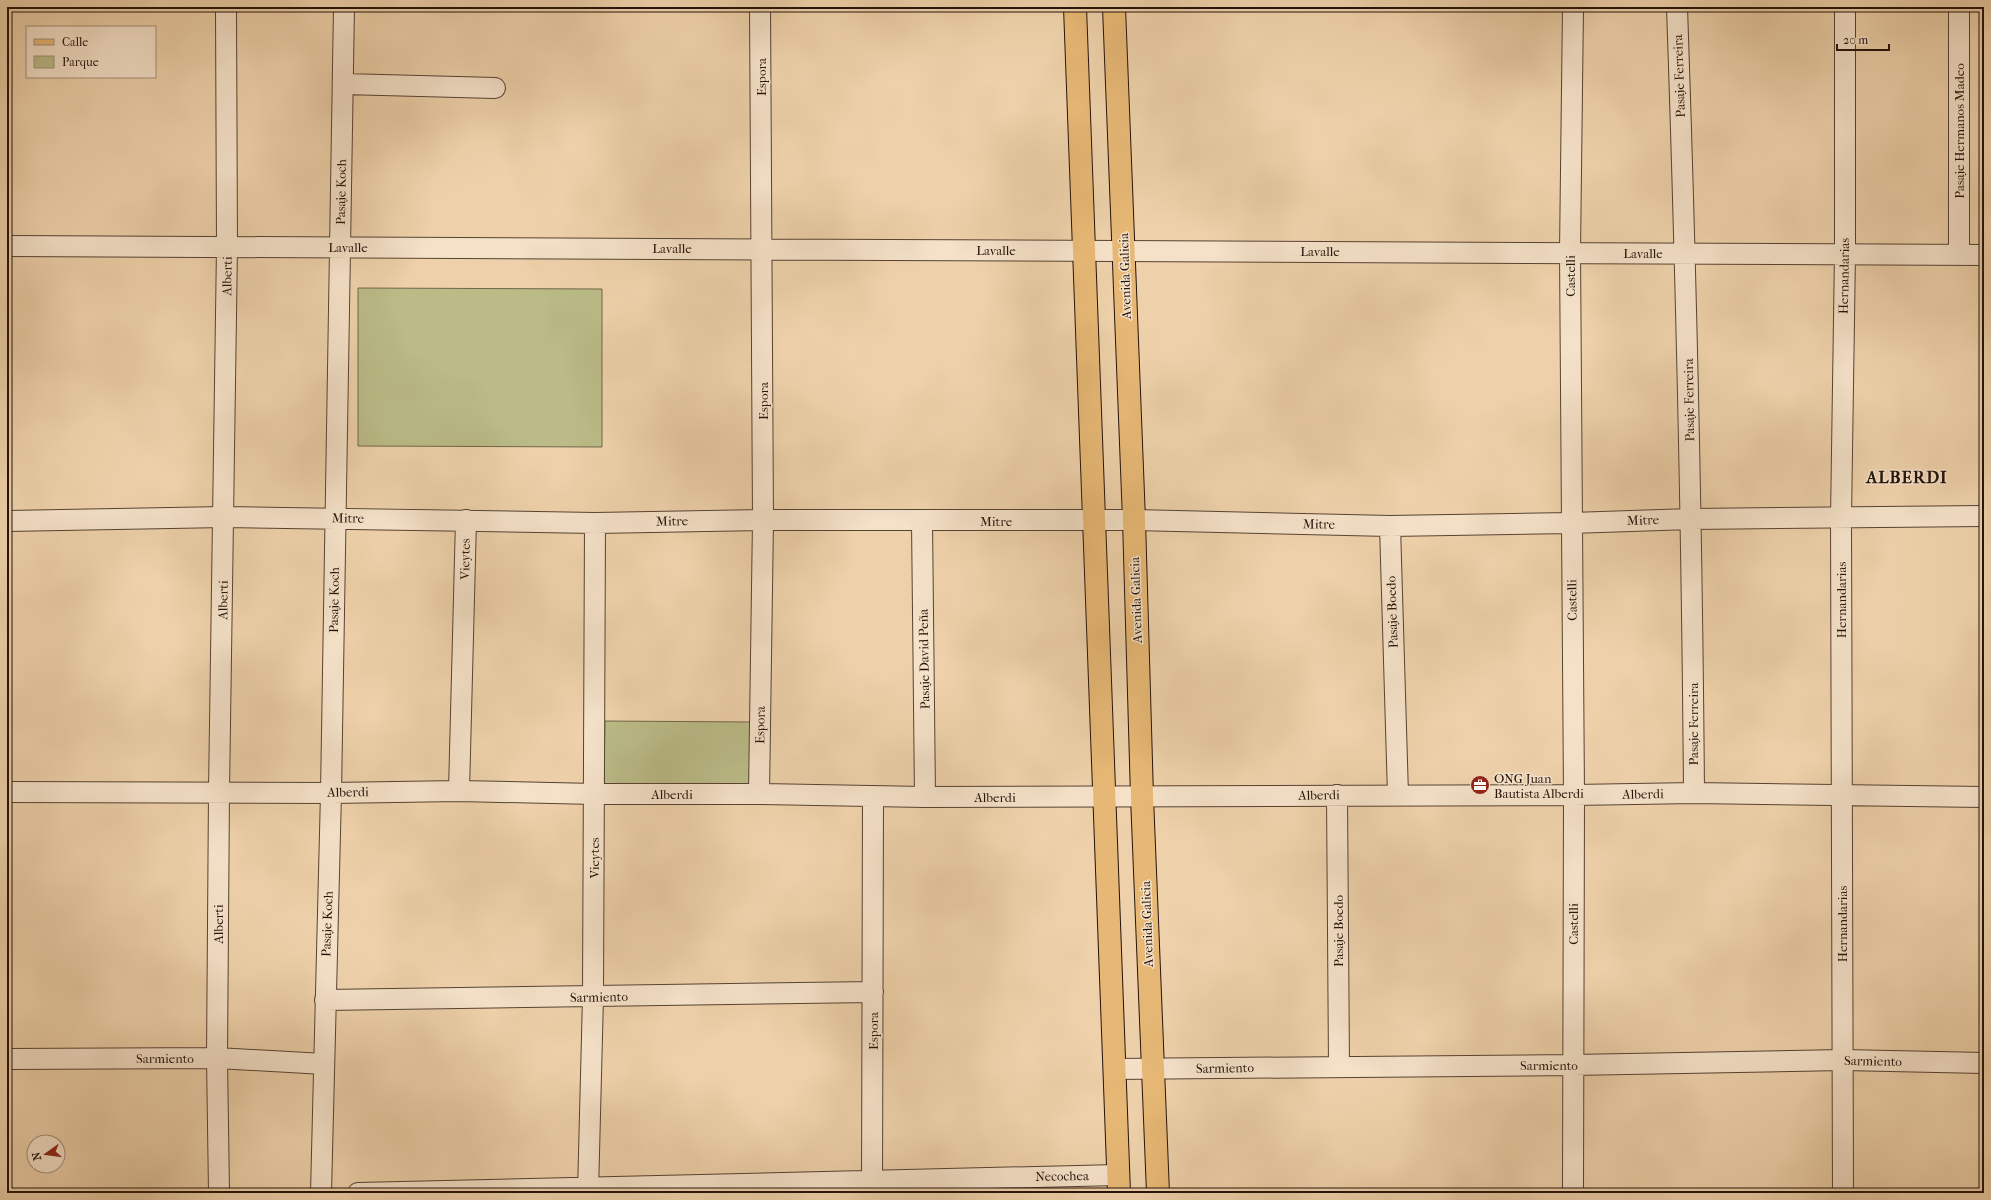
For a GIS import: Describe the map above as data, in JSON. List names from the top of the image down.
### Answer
{
  "streets": {
    "main road": ["Avenida Galicia"],
    "street": [
      "Pasaje Ferreira",
      "Espora",
      "Pasaje Hermanos Madeo",
      "Pasaje Koch",
      "Lavalle",
      "Alberti",
      "Castelli",
      "Hernandarias",
      "Mitre",
      "Vieytes",
      "Pasaje Boedo",
      "Pasaje David Peña",
      "Alberdi",
      "Sarmiento",
      "Necochea"
    ]
  },
  "crossings": [
    ["Pasaje Ferreira", "Lavalle"],
    ["Pasaje Ferreira", "Mitre"],
    ["Pasaje Ferreira", "Alberdi"],
    ["Espora", "Lavalle"],
    ["Espora", "Mitre"],
    ["Espora", "Alberdi"],
    ["Espora", "Sarmiento"],
    ["Espora", "Necochea"],
    ["Pasaje Hermanos Madeo", "Lavalle"],
    ["Pasaje Koch", "Lavalle"],
    ["Pasaje Koch", "Mitre"],
    ["Pasaje Koch", "Alberdi"],
    ["Pasaje Koch", "Sarmiento"],
    ["Lavalle", "Alberti"],
    ["Lavalle", "Avenida Galicia"],
    ["Lavalle", "Castelli"],
    ["Lavalle", "Hernandarias"],
    ["Alberti", "Mitre"],
    ["Alberti", "Alberdi"],
    ["Alberti", "Sarmiento"],
    ["Avenida Galicia", "Mitre"],
    ["Avenida Galicia", "Alberdi"],
    ["Avenida Galicia", "Sarmiento"],
    ["Castelli", "Mitre"],
    ["Castelli", "Alberdi"],
    ["Castelli", "Sarmiento"],
    ["Hernandarias", "Mitre"],
    ["Hernandarias", "Alberdi"],
    ["Hernandarias", "Sarmiento"],
    ["Mitre", "Vieytes"],
    ["Mitre", "Pasaje Boedo"],
    ["Mitre", "Pasaje David Peña"],
    ["Vieytes", "Alberdi"],
    ["Vieytes", "Sarmiento"],
    ["Vieytes", "Necochea"],
    ["Pasaje Boedo", "Alberdi"],
    ["Pasaje Boedo", "Sarmiento"],
    ["Pasaje David Peña", "Alberdi"]
  ],
  "districts": ["ALBERDI"],
  "places": {
    "office": ["ONG Juan Bautista Alberdi"]
  },
  "legend": ["Calle", "Parque"],
  "scale_bar": "20 m",
  "north": "left"
}
